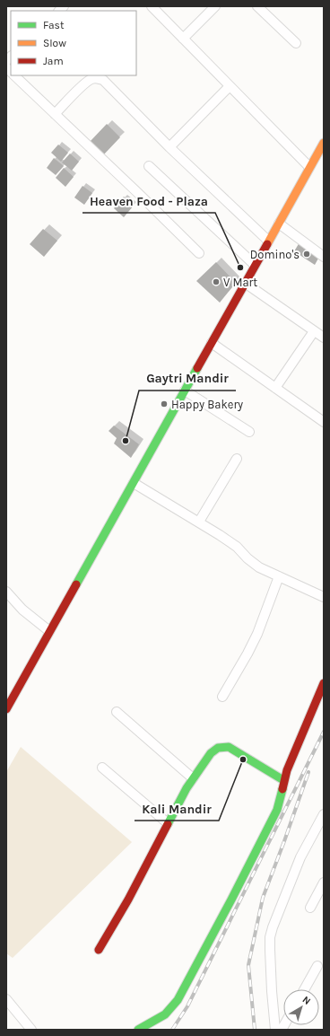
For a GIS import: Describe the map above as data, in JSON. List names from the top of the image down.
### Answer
{
  "places": [
    "Domino's",
    "Heaven Food - Plaza",
    "V Mart",
    "Happy Bakery",
    "Gaytri Mandir",
    "Kali Mandir"
  ],
  "legend": ["Fast", "Slow", "Jam"],
  "north": "top right"
}
